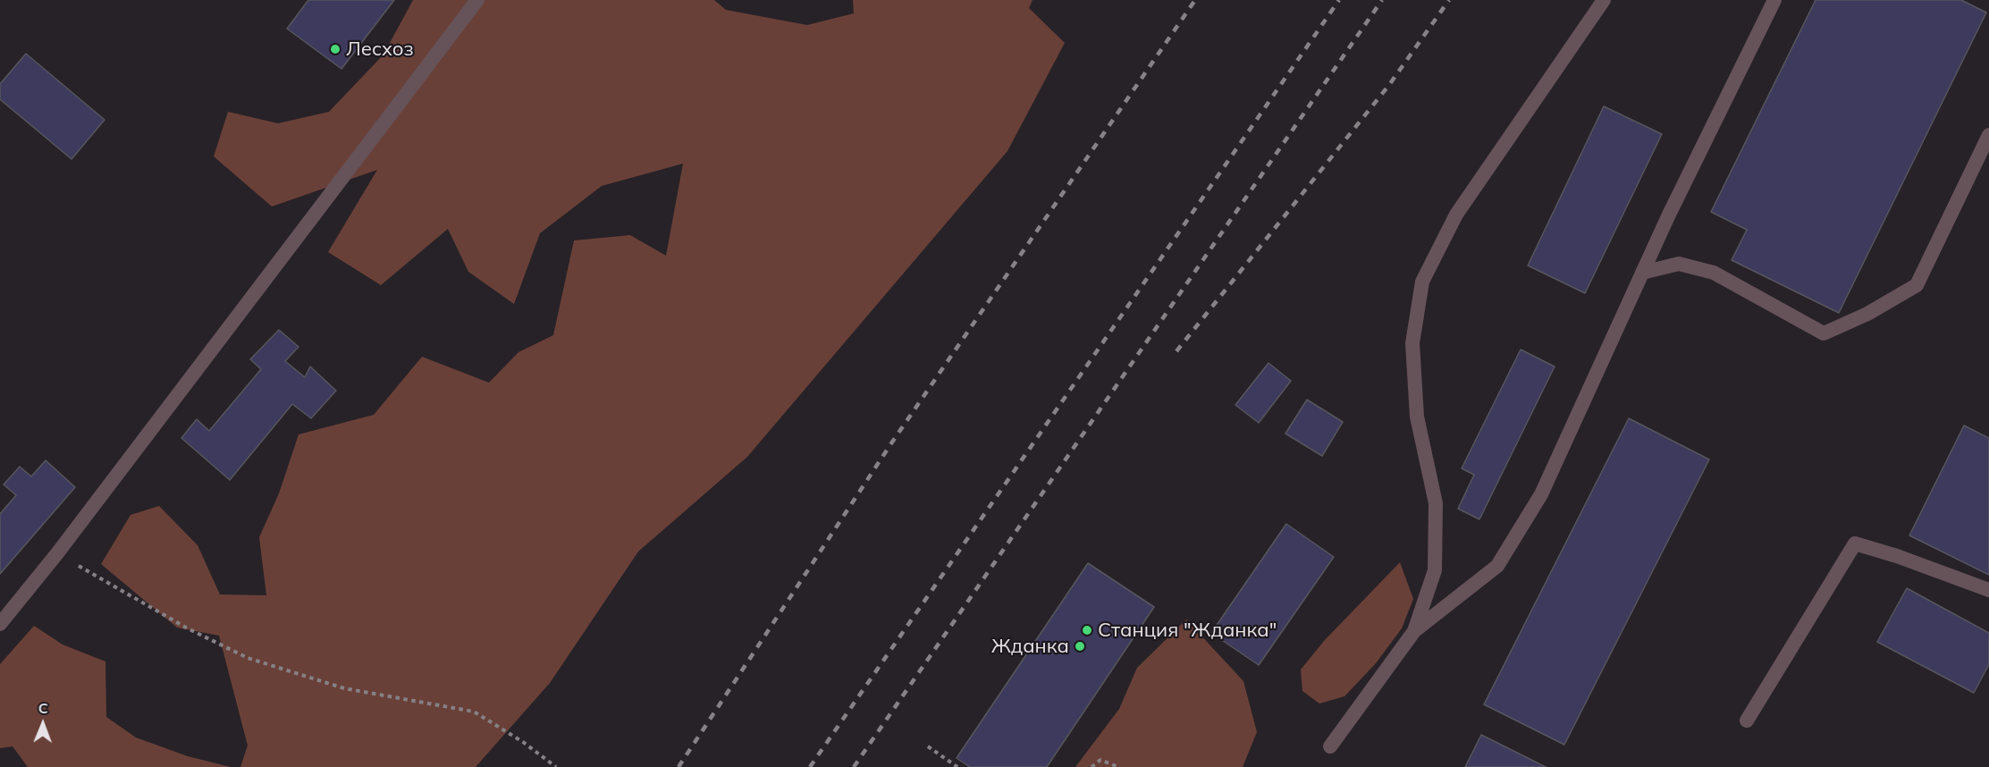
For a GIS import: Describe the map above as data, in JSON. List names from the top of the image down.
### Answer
{
  "places": ["Лесхоз", "Станция \"Жданка\"", "Жданка"],
  "north": "top"
}
